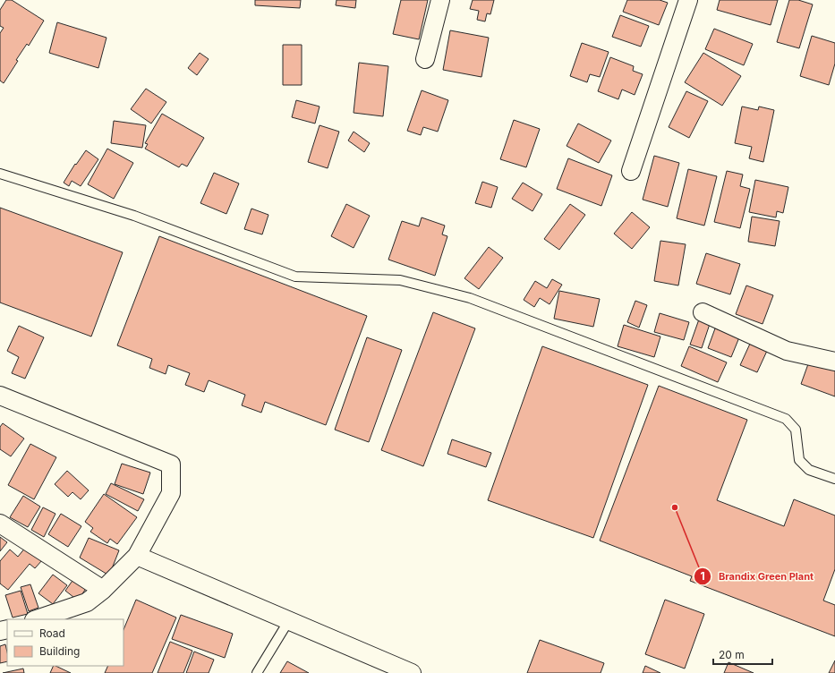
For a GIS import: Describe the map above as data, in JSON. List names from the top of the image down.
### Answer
{
  "places": ["Brandix Green Plant"],
  "legend": ["Road", "Building"],
  "scale_bar": "20 m"
}
